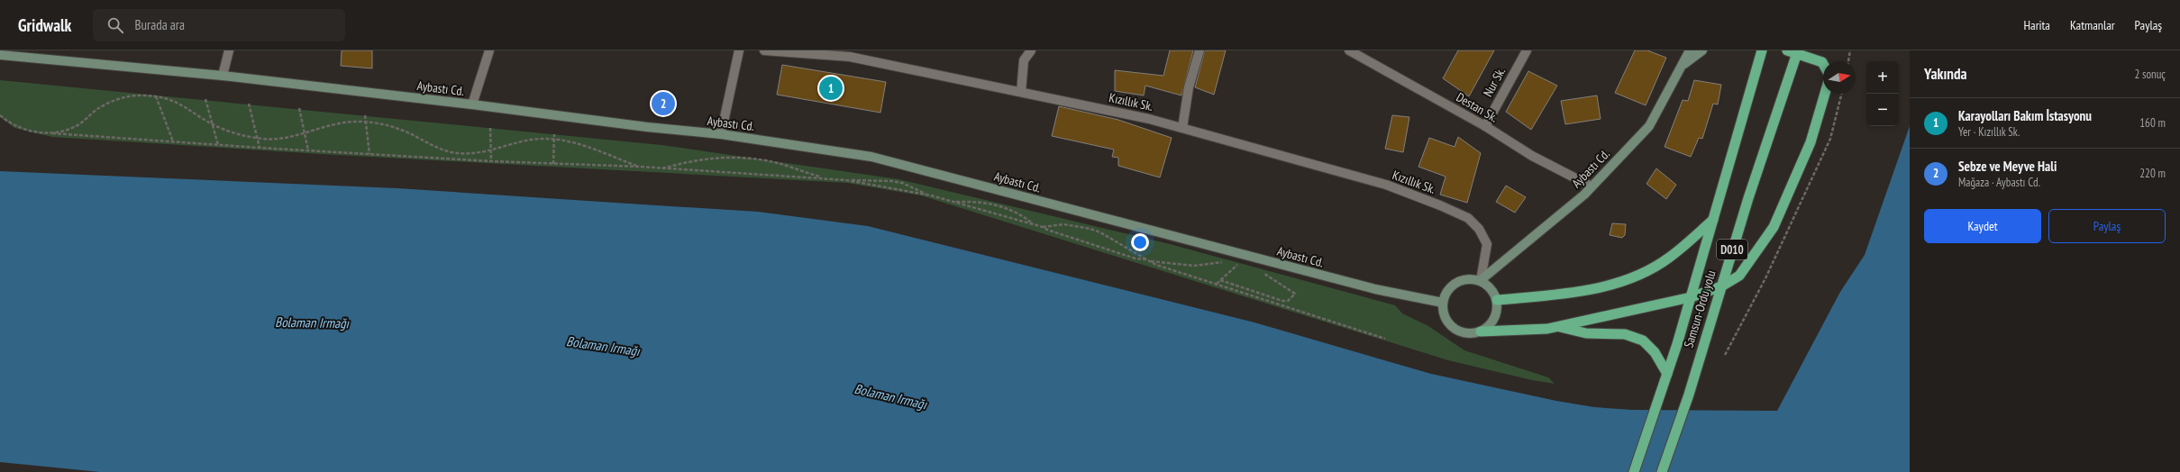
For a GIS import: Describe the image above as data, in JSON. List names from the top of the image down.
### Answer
{
  "streets": {
    "highway": ["D010", "Samsun-Ordu yolu"],
    "main road": ["Aybastı Cd."],
    "street": ["Nur Sk.", "Kızıllık Sk.", "Destan Sk."]
  },
  "crossings": [
    ["Nur Sk.", "Destan Sk."],
    ["Aybastı Cd.", "Kızıllık Sk."],
    ["Aybastı Cd.", "Destan Sk."]
  ],
  "water": ["Bolaman Irmağı"],
  "north": "right",
  "page": {
    "header": "Gridwalk",
    "search": "Burada ara",
    "nav": ["Harita", "Katmanlar", "Paylaş"],
    "heading": ["Yakında", "2 sonuç"],
    "map_buttons": ["+", "−"],
    "pins": ["1", "2"],
    "list": [
      {
        "mark": "1",
        "name": "Karayolları Bakım İstasyonu",
        "note": "Yer · Kızıllık Sk.",
        "value": "160 m"
      },
      {
        "mark": "2",
        "name": "Sebze ve Meyve Hali",
        "note": "Mağaza · Aybastı Cd.",
        "value": "220 m"
      }
    ],
    "buttons": ["Kaydet", "Paylaş"]
  }
}
